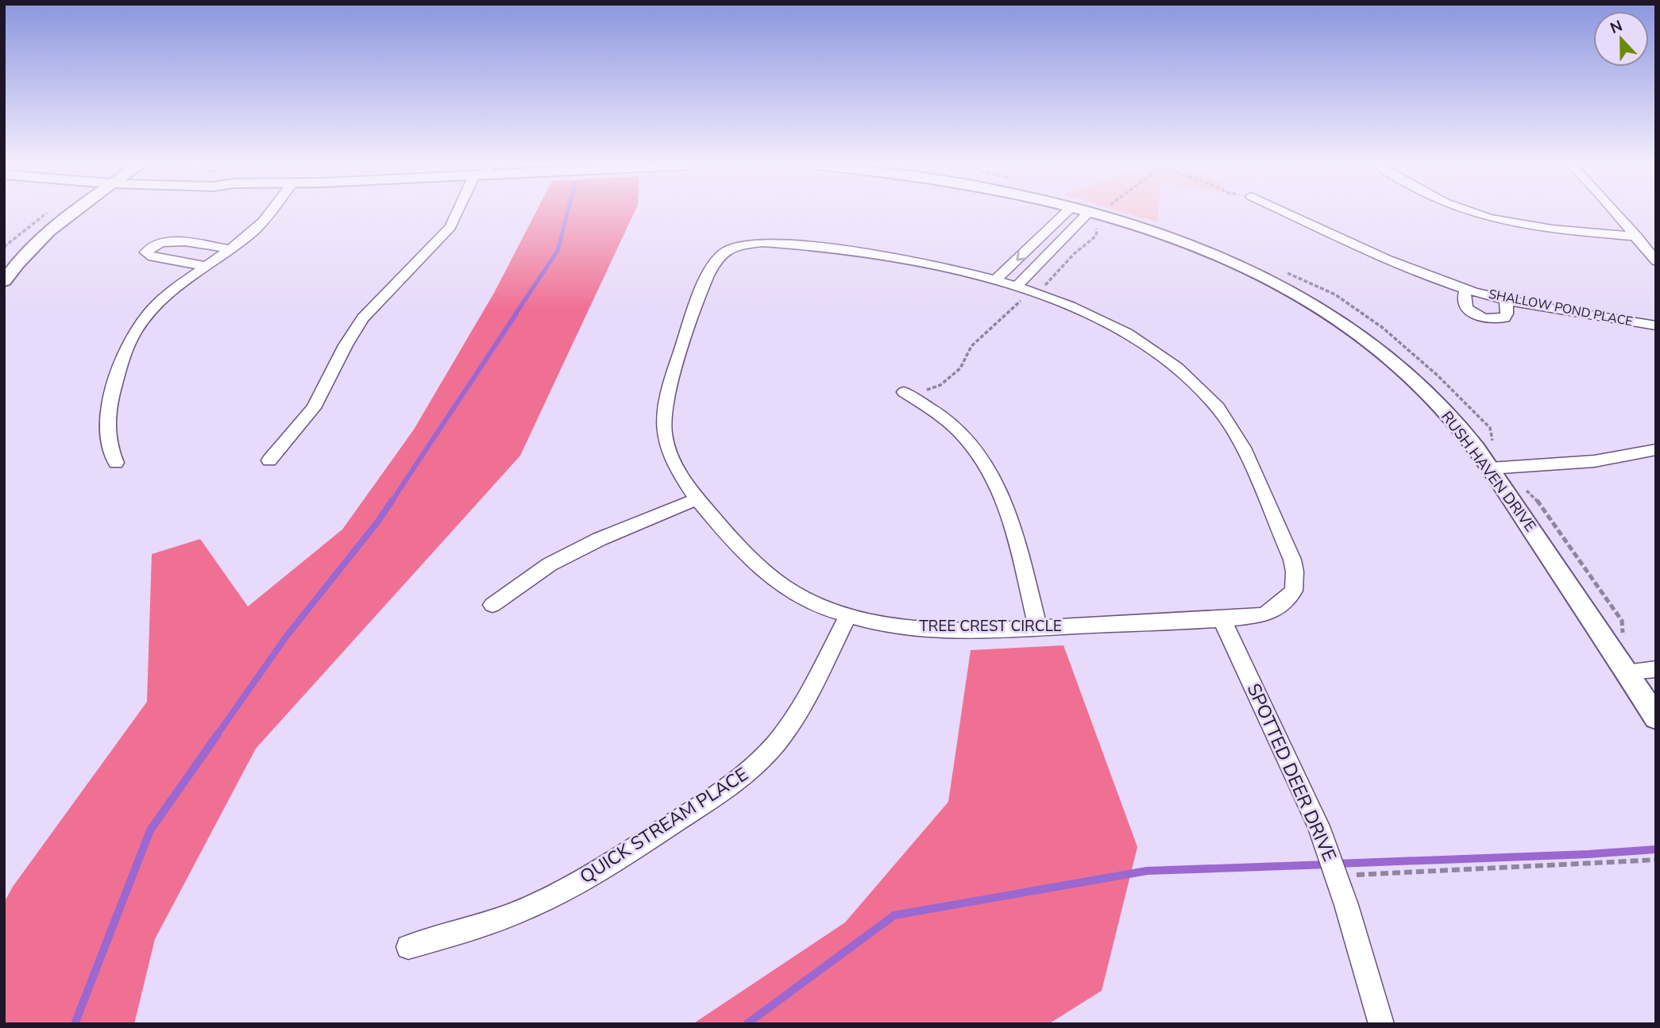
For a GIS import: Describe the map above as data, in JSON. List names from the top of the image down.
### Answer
{
  "streets": {
    "street": [
      "SHALLOW POND PLACE",
      "RUSH HAVEN DRIVE",
      "TREE CREST CIRCLE",
      "SPOTTED DEER DRIVE",
      "QUICK STREAM PLACE"
    ]
  },
  "crossings": [
    ["TREE CREST CIRCLE", "SPOTTED DEER DRIVE"],
    ["TREE CREST CIRCLE", "QUICK STREAM PLACE"]
  ],
  "north": "top"
}
